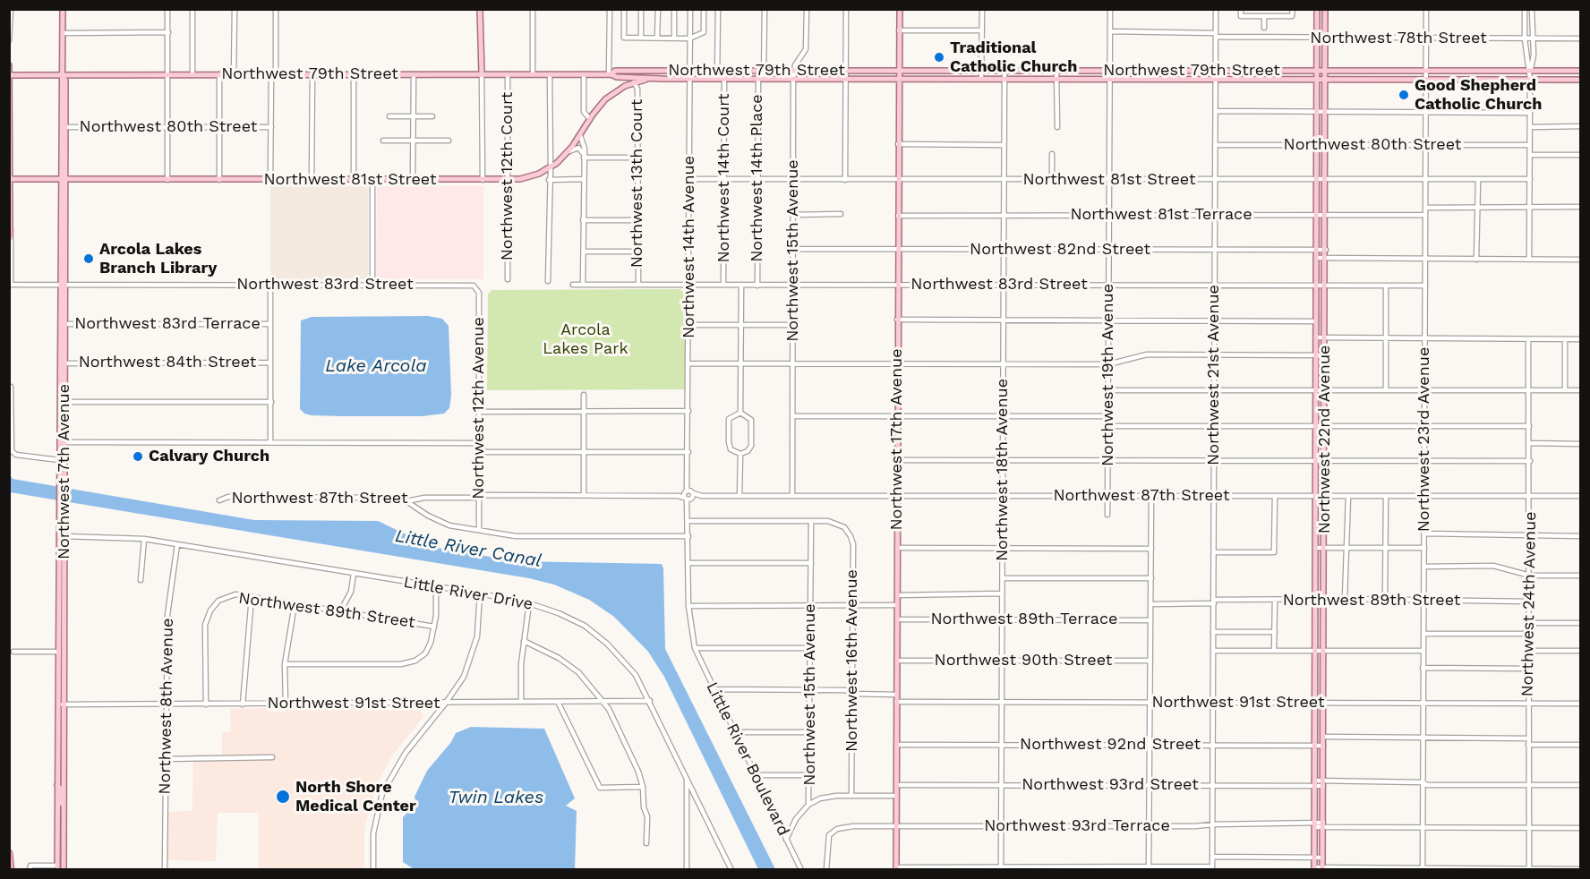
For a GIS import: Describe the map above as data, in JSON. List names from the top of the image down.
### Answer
{
  "streets": {
    "main road": [
      "Northwest 79th Street",
      "Northwest 81st Street",
      "Northwest 17th Avenue",
      "Northwest 22nd Avenue",
      "Northwest 7th Avenue"
    ],
    "street": [
      "Northwest 78th Street",
      "Northwest 80th Street",
      "Northwest 12th Court",
      "Northwest 14th Court",
      "Northwest 14th Place",
      "Northwest 13th Court",
      "Northwest 81st Terrace",
      "Northwest 14th Avenue",
      "Northwest 82nd Street",
      "Northwest 15th Avenue",
      "Northwest 83rd Street",
      "Northwest 83rd Terrace",
      "Northwest 84th Street",
      "Northwest 19th Avenue",
      "Northwest 21st Avenue",
      "Northwest 12th Avenue",
      "Northwest 23rd Avenue",
      "Northwest 18th Avenue",
      "Northwest 87th Street",
      "Little River Drive",
      "Northwest 89th Street",
      "Northwest 24th Avenue",
      "Northwest 89th Terrace",
      "Northwest 16th Avenue",
      "Northwest 90th Street",
      "Northwest 91st Street",
      "Northwest 8th Avenue",
      "Northwest 92nd Street",
      "Little River Boulevard",
      "Northwest 93rd Street",
      "Northwest 93rd Terrace"
    ]
  },
  "crossings": [
    ["Northwest 78th Street", "Northwest 19th Avenue"],
    ["Northwest 78th Street", "Northwest 21st Avenue"],
    ["Northwest 78th Street", "Northwest 22nd Avenue"],
    ["Northwest 78th Street", "Northwest 23rd Avenue"],
    ["Northwest 79th Street", "Northwest 12th Court"],
    ["Northwest 79th Street", "Northwest 14th Court"],
    ["Northwest 79th Street", "Northwest 14th Place"],
    ["Northwest 79th Street", "Northwest 81st Street"],
    ["Northwest 79th Street", "Northwest 14th Avenue"],
    ["Northwest 79th Street", "Northwest 15th Avenue"],
    ["Northwest 79th Street", "Northwest 19th Avenue"],
    ["Northwest 79th Street", "Northwest 21st Avenue"],
    ["Northwest 79th Street", "Northwest 17th Avenue"],
    ["Northwest 79th Street", "Northwest 22nd Avenue"],
    ["Northwest 79th Street", "Northwest 23rd Avenue"],
    ["Northwest 79th Street", "Northwest 18th Avenue"],
    ["Northwest 79th Street", "Northwest 7th Avenue"],
    ["Northwest 80th Street", "Northwest 21st Avenue"],
    ["Northwest 80th Street", "Northwest 22nd Avenue"],
    ["Northwest 80th Street", "Northwest 23rd Avenue"],
    ["Northwest 80th Street", "Northwest 7th Avenue"],
    ["Northwest 12th Court", "Northwest 81st Street"],
    ["Northwest 14th Court", "Northwest 81st Street"],
    ["Northwest 14th Court", "Northwest 83rd Street"],
    ["Northwest 14th Place", "Northwest 81st Street"],
    ["Northwest 14th Place", "Northwest 83rd Street"],
    ["Northwest 81st Street", "Northwest 13th Court"],
    ["Northwest 81st Street", "Northwest 14th Avenue"],
    ["Northwest 81st Street", "Northwest 15th Avenue"],
    ["Northwest 81st Street", "Northwest 19th Avenue"],
    ["Northwest 81st Street", "Northwest 21st Avenue"],
    ["Northwest 81st Street", "Northwest 17th Avenue"],
    ["Northwest 81st Street", "Northwest 22nd Avenue"],
    ["Northwest 81st Street", "Northwest 23rd Avenue"],
    ["Northwest 81st Street", "Northwest 18th Avenue"],
    ["Northwest 81st Street", "Northwest 7th Avenue"],
    ["Northwest 13th Court", "Northwest 83rd Street"],
    ["Northwest 81st Terrace", "Northwest 19th Avenue"],
    ["Northwest 81st Terrace", "Northwest 21st Avenue"],
    ["Northwest 81st Terrace", "Northwest 17th Avenue"],
    ["Northwest 81st Terrace", "Northwest 22nd Avenue"],
    ["Northwest 81st Terrace", "Northwest 23rd Avenue"],
    ["Northwest 81st Terrace", "Northwest 18th Avenue"],
    ["Northwest 14th Avenue", "Northwest 83rd Street"],
    ["Northwest 14th Avenue", "Northwest 87th Street"],
    ["Northwest 82nd Street", "Northwest 15th Avenue"],
    ["Northwest 82nd Street", "Northwest 19th Avenue"],
    ["Northwest 82nd Street", "Northwest 21st Avenue"],
    ["Northwest 82nd Street", "Northwest 17th Avenue"],
    ["Northwest 82nd Street", "Northwest 22nd Avenue"],
    ["Northwest 82nd Street", "Northwest 18th Avenue"],
    ["Northwest 15th Avenue", "Northwest 83rd Street"],
    ["Northwest 15th Avenue", "Northwest 87th Street"],
    ["Northwest 15th Avenue", "Northwest 16th Avenue"],
    ["Northwest 83rd Street", "Northwest 19th Avenue"],
    ["Northwest 83rd Street", "Northwest 21st Avenue"],
    ["Northwest 83rd Street", "Northwest 12th Avenue"],
    ["Northwest 83rd Street", "Northwest 17th Avenue"],
    ["Northwest 83rd Street", "Northwest 22nd Avenue"],
    ["Northwest 83rd Street", "Northwest 23rd Avenue"],
    ["Northwest 83rd Street", "Northwest 18th Avenue"],
    ["Northwest 83rd Street", "Northwest 7th Avenue"],
    ["Northwest 83rd Terrace", "Northwest 7th Avenue"],
    ["Northwest 84th Street", "Northwest 7th Avenue"],
    ["Northwest 19th Avenue", "Northwest 87th Street"],
    ["Northwest 21st Avenue", "Northwest 87th Street"],
    ["Northwest 21st Avenue", "Northwest 89th Street"],
    ["Northwest 21st Avenue", "Northwest 91st Street"],
    ["Northwest 21st Avenue", "Northwest 92nd Street"],
    ["Northwest 21st Avenue", "Northwest 93rd Street"],
    ["Northwest 21st Avenue", "Northwest 93rd Terrace"],
    ["Northwest 12th Avenue", "Northwest 87th Street"],
    ["Northwest 17th Avenue", "Northwest 87th Street"],
    ["Northwest 17th Avenue", "Northwest 89th Terrace"],
    ["Northwest 17th Avenue", "Northwest 90th Street"],
    ["Northwest 17th Avenue", "Northwest 91st Street"],
    ["Northwest 17th Avenue", "Northwest 92nd Street"],
    ["Northwest 17th Avenue", "Northwest 93rd Street"],
    ["Northwest 17th Avenue", "Northwest 93rd Terrace"],
    ["Northwest 22nd Avenue", "Northwest 87th Street"],
    ["Northwest 22nd Avenue", "Northwest 89th Street"],
    ["Northwest 22nd Avenue", "Northwest 91st Street"],
    ["Northwest 22nd Avenue", "Northwest 92nd Street"],
    ["Northwest 22nd Avenue", "Northwest 93rd Street"],
    ["Northwest 22nd Avenue", "Northwest 93rd Terrace"],
    ["Northwest 23rd Avenue", "Northwest 87th Street"],
    ["Northwest 23rd Avenue", "Northwest 89th Street"],
    ["Northwest 23rd Avenue", "Northwest 91st Street"],
    ["Northwest 23rd Avenue", "Northwest 93rd Street"],
    ["Northwest 23rd Avenue", "Northwest 93rd Terrace"],
    ["Northwest 18th Avenue", "Northwest 87th Street"],
    ["Northwest 18th Avenue", "Northwest 89th Terrace"],
    ["Northwest 18th Avenue", "Northwest 90th Street"],
    ["Northwest 18th Avenue", "Northwest 91st Street"],
    ["Northwest 18th Avenue", "Northwest 92nd Street"],
    ["Northwest 18th Avenue", "Northwest 93rd Street"],
    ["Northwest 18th Avenue", "Northwest 93rd Terrace"],
    ["Northwest 7th Avenue", "Little River Drive"],
    ["Northwest 7th Avenue", "Northwest 91st Street"],
    ["Northwest 87th Street", "Northwest 24th Avenue"],
    ["Little River Drive", "Northwest 91st Street"],
    ["Little River Drive", "Northwest 8th Avenue"],
    ["Northwest 89th Street", "Northwest 24th Avenue"],
    ["Northwest 89th Street", "Northwest 91st Street"],
    ["Northwest 24th Avenue", "Northwest 91st Street"],
    ["Northwest 24th Avenue", "Northwest 93rd Street"],
    ["Northwest 24th Avenue", "Northwest 93rd Terrace"],
    ["Northwest 91st Street", "Northwest 8th Avenue"]
  ],
  "water": ["Lake Arcola", "Little River Canal", "Twin Lakes"],
  "parks": ["Arcola Lakes Park"],
  "places": [
    "Traditional Catholic Church",
    "Good Shepherd Catholic Church",
    "Arcola Lakes Branch Library",
    "Calvary Church",
    "North Shore Medical Center"
  ]
}
